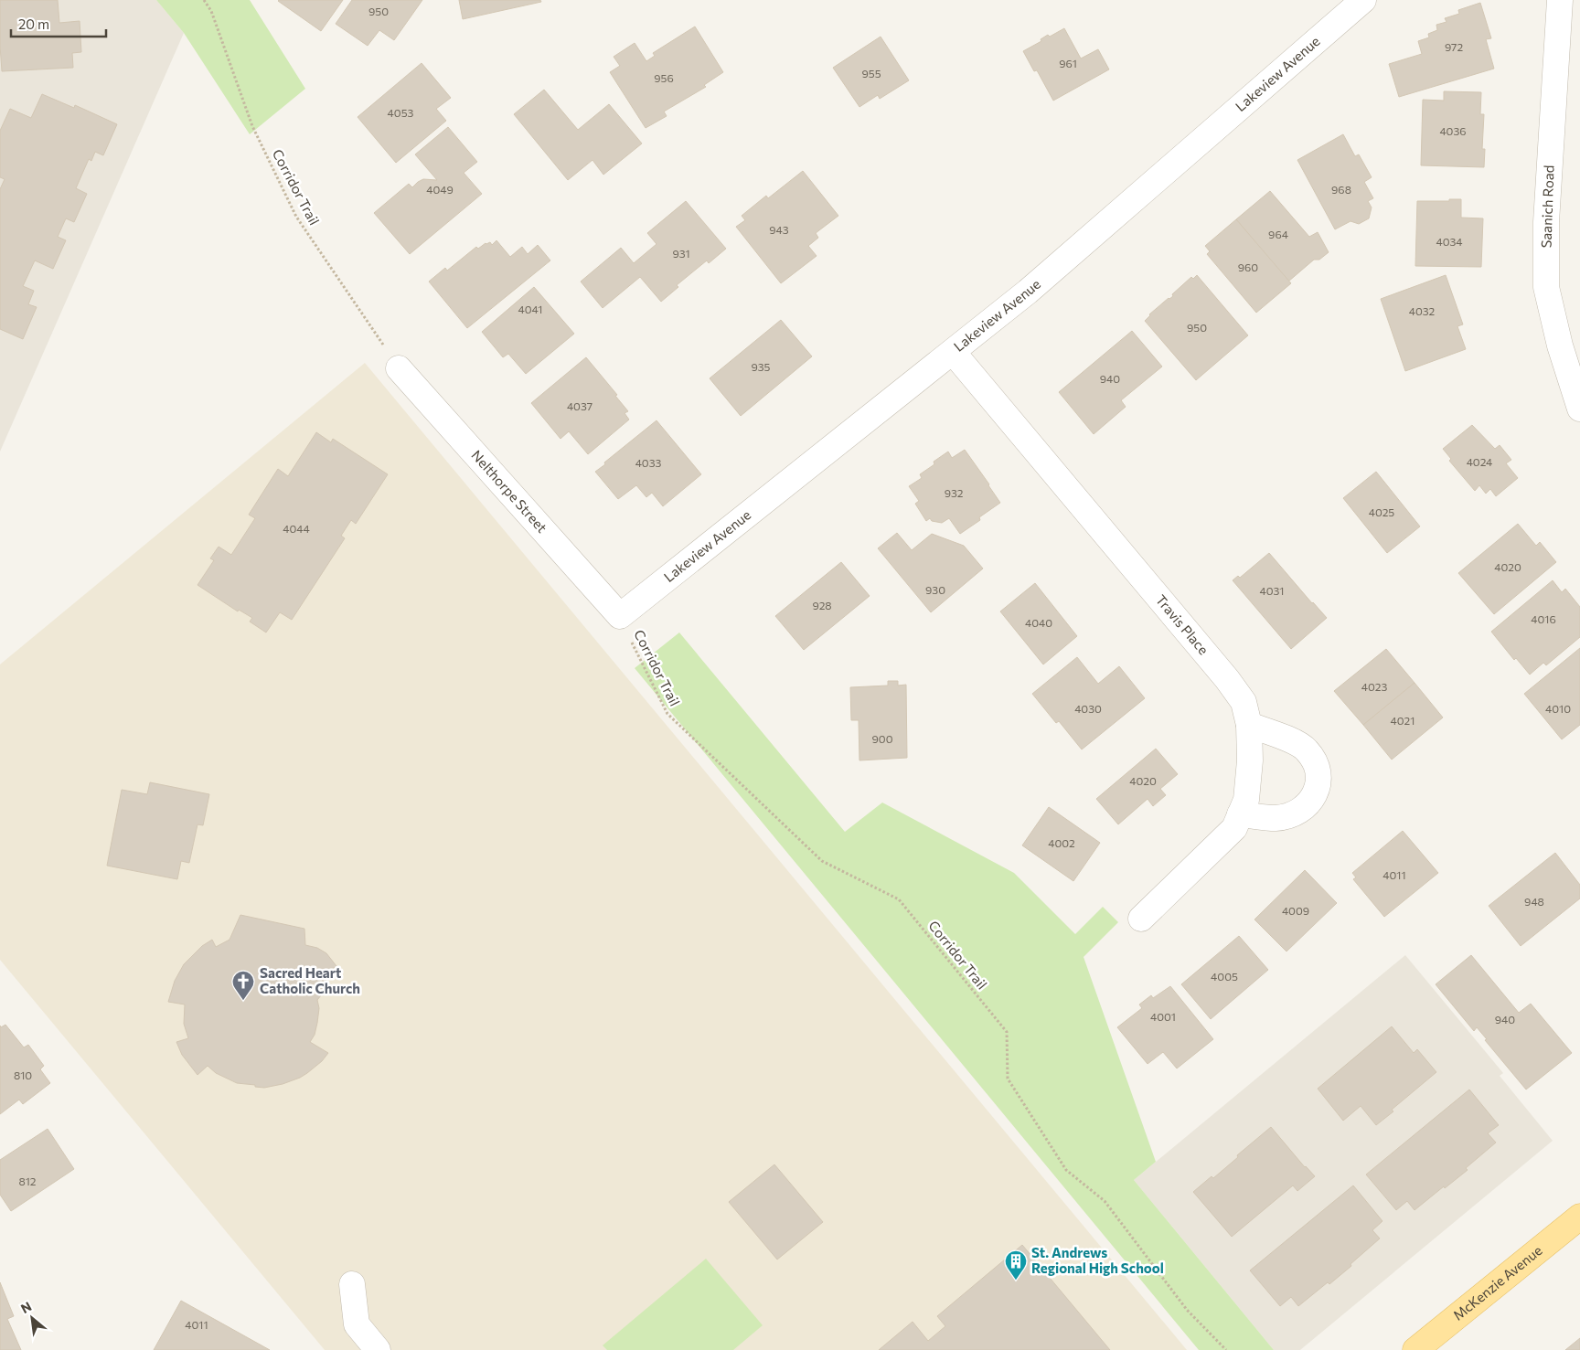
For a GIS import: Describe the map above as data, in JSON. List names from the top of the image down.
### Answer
{
  "streets": {
    "main road": ["McKenzie Avenue"],
    "street": [
      "Lakeview Avenue",
      "Saanich Road",
      "Nelthorpe Street",
      "Travis Place"
    ],
    "path": ["Corridor Trail"]
  },
  "crossings": [
    ["Lakeview Avenue", "Corridor Trail"],
    ["Lakeview Avenue", "Nelthorpe Street"],
    ["Lakeview Avenue", "Travis Place"],
    ["Corridor Trail", "Nelthorpe Street"]
  ],
  "places": {
    "church": ["Sacred Heart Catholic Church"],
    "building": ["St. Andrews Regional High School"]
  },
  "house_numbers": [
    "950",
    "972",
    "961",
    "955",
    "956",
    "4053",
    "4036",
    "4049",
    "968",
    "943",
    "964",
    "4034",
    "931",
    "960",
    "4041",
    "4032",
    "950",
    "935",
    "940",
    "4037",
    "4024",
    "4033",
    "932",
    "4025",
    "4044",
    "4020",
    "930",
    "4031",
    "928",
    "4016",
    "4040",
    "4023",
    "4030",
    "4010",
    "4021",
    "900",
    "4020",
    "4002",
    "4011",
    "948",
    "4009",
    "4005",
    "4001",
    "940",
    "810",
    "812",
    "4011"
  ],
  "scale_bar": "20 m",
  "north": "top left"
}
